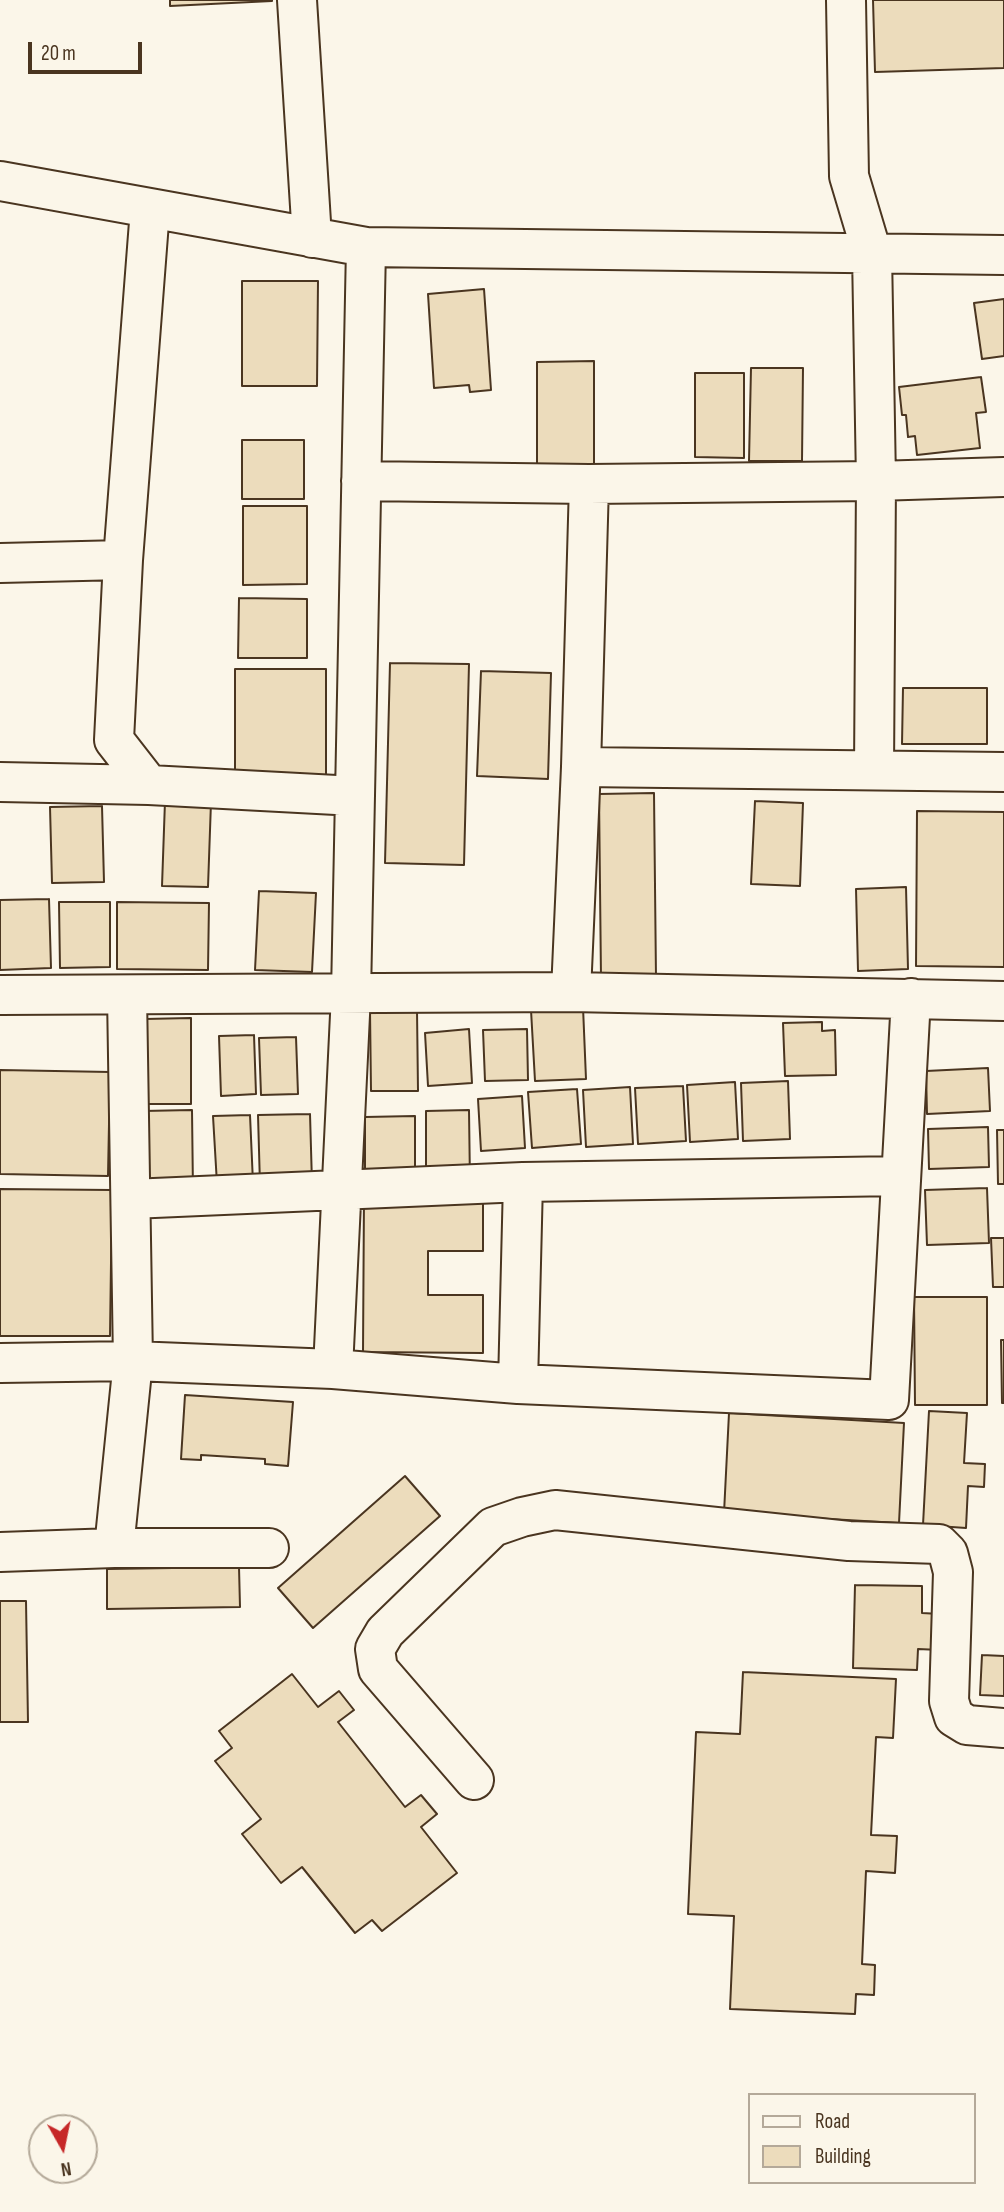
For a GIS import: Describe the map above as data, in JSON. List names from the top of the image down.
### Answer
{
  "legend": ["Road", "Building"],
  "scale_bar": "20 m",
  "north": "bottom"
}
